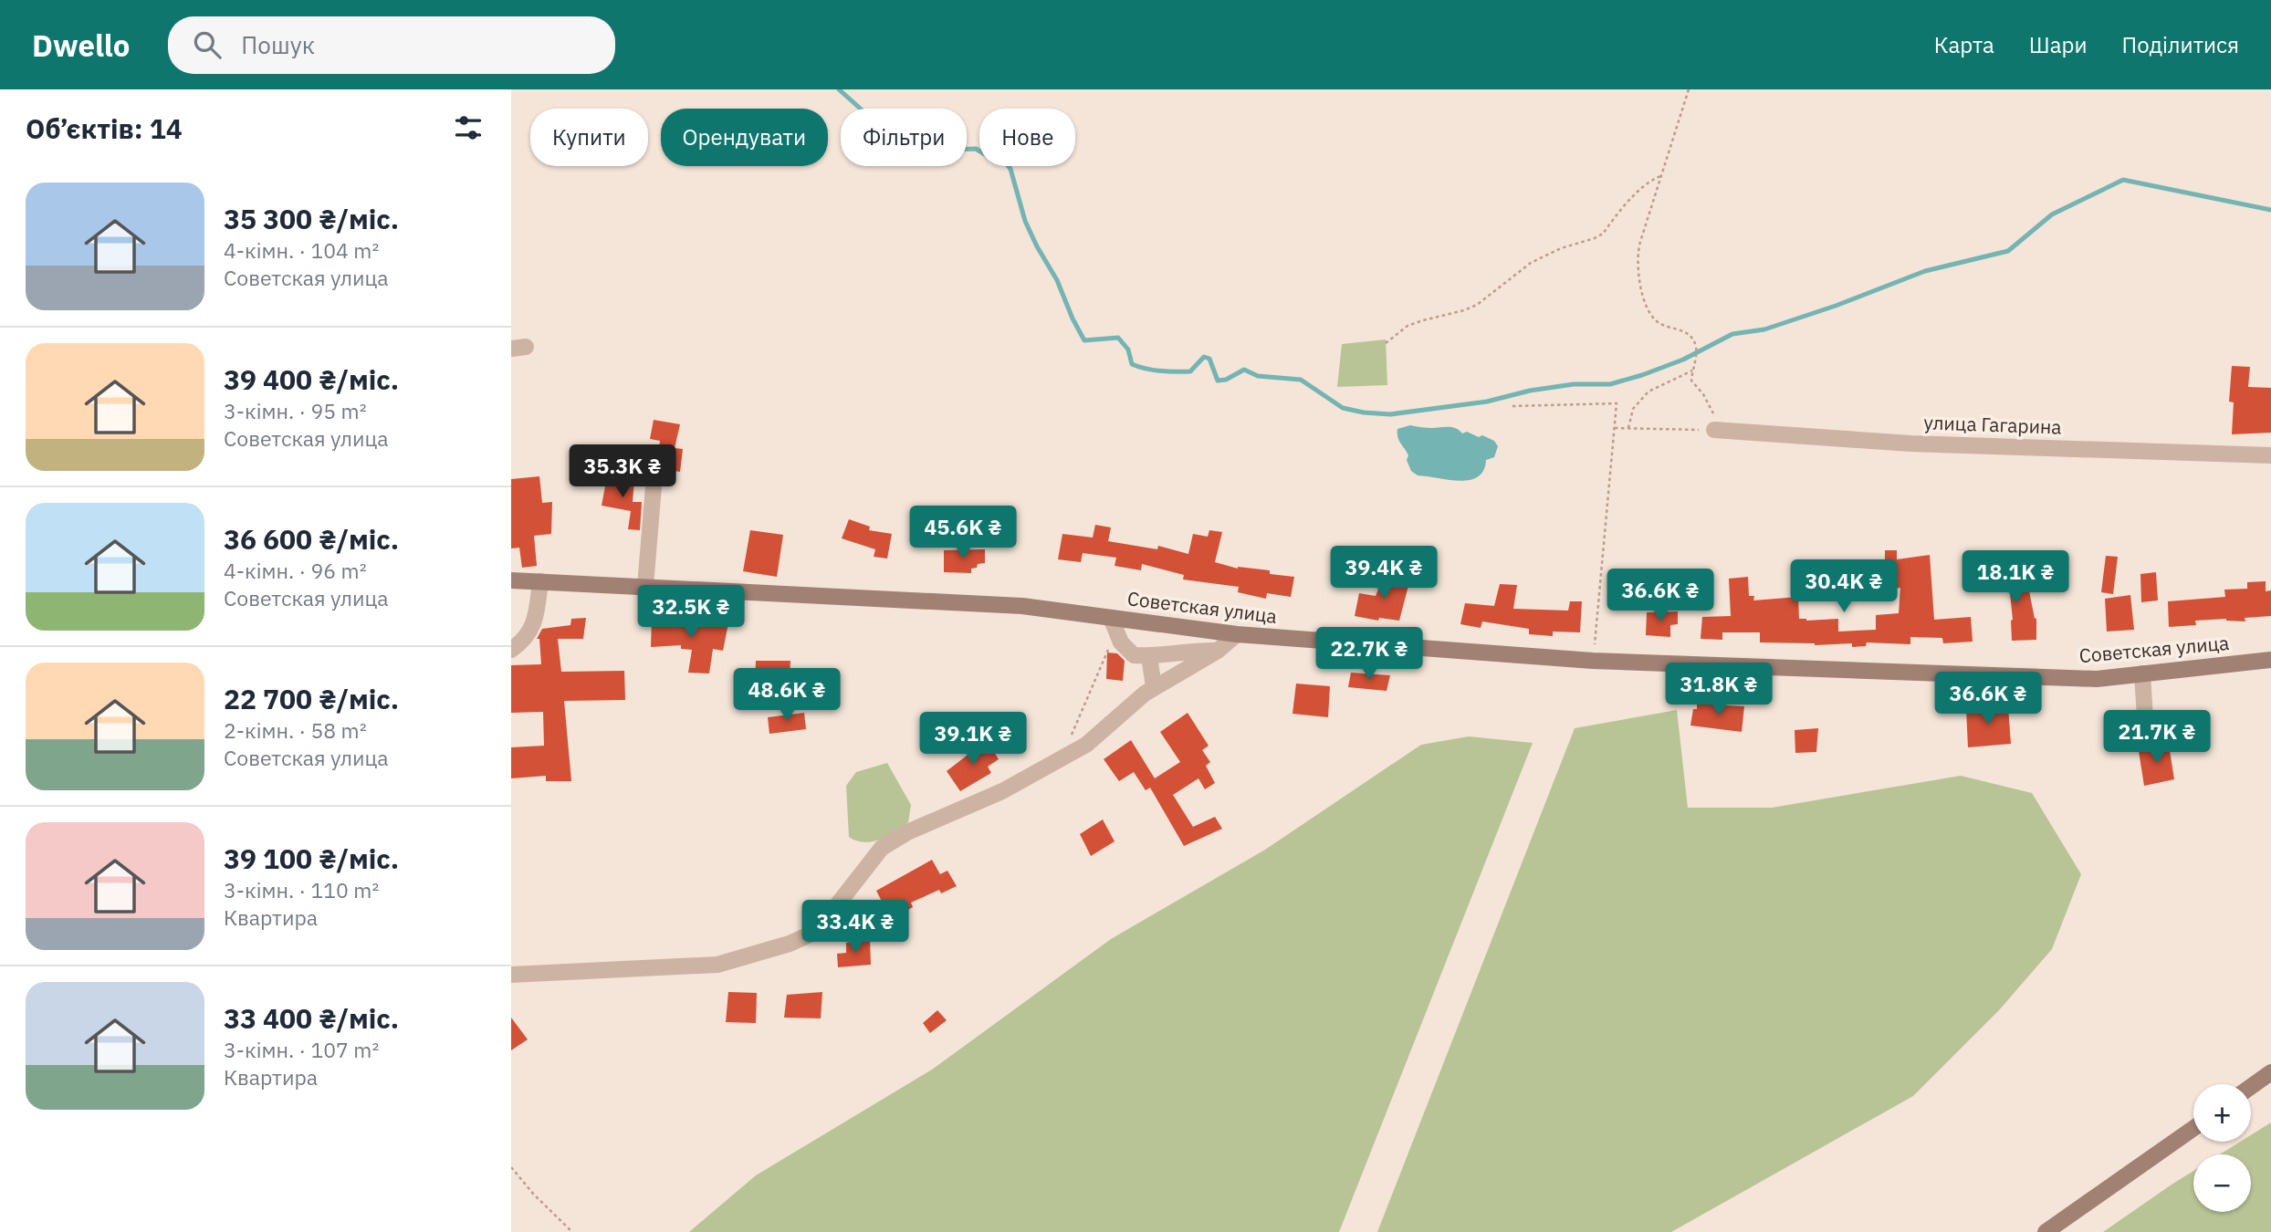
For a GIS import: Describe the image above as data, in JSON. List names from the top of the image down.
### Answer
{
  "streets": {
    "main road": ["Советская улица"],
    "street": ["улица Гагарина"]
  },
  "page": {
    "header": "Dwello",
    "search": "Пошук",
    "nav": ["Карта", "Шари", "Поділитися"],
    "heading": "Об’єктів: 14",
    "chip": [
      "Купити",
      "Орендувати",
      "Фільтри",
      "Нове"
    ],
    "list": [
      {
        "name": "35 300 ₴/міс.",
        "note": "4-кімн. · 104 m² · Советская улица"
      },
      {
        "name": "39 400 ₴/міс.",
        "note": "3-кімн. · 95 m² · Советская улица"
      },
      {
        "name": "36 600 ₴/міс.",
        "note": "4-кімн. · 96 m² · Советская улица"
      },
      {
        "name": "22 700 ₴/міс.",
        "note": "2-кімн. · 58 m² · Советская улица"
      },
      {
        "name": "39 100 ₴/міс.",
        "note": "3-кімн. · 110 m² · Квартира"
      },
      {
        "name": "33 400 ₴/міс.",
        "note": "3-кімн. · 107 m² · Квартира"
      }
    ],
    "price": [
      "35.3K ₴",
      "45.6K ₴",
      "39.4K ₴",
      "18.1K ₴",
      "30.4K ₴",
      "36.6K ₴",
      "32.5K ₴",
      "22.7K ₴",
      "31.8K ₴",
      "48.6K ₴",
      "36.6K ₴",
      "21.7K ₴",
      "39.1K ₴",
      "33.4K ₴"
    ],
    "map_buttons": ["+", "−"]
  }
}
